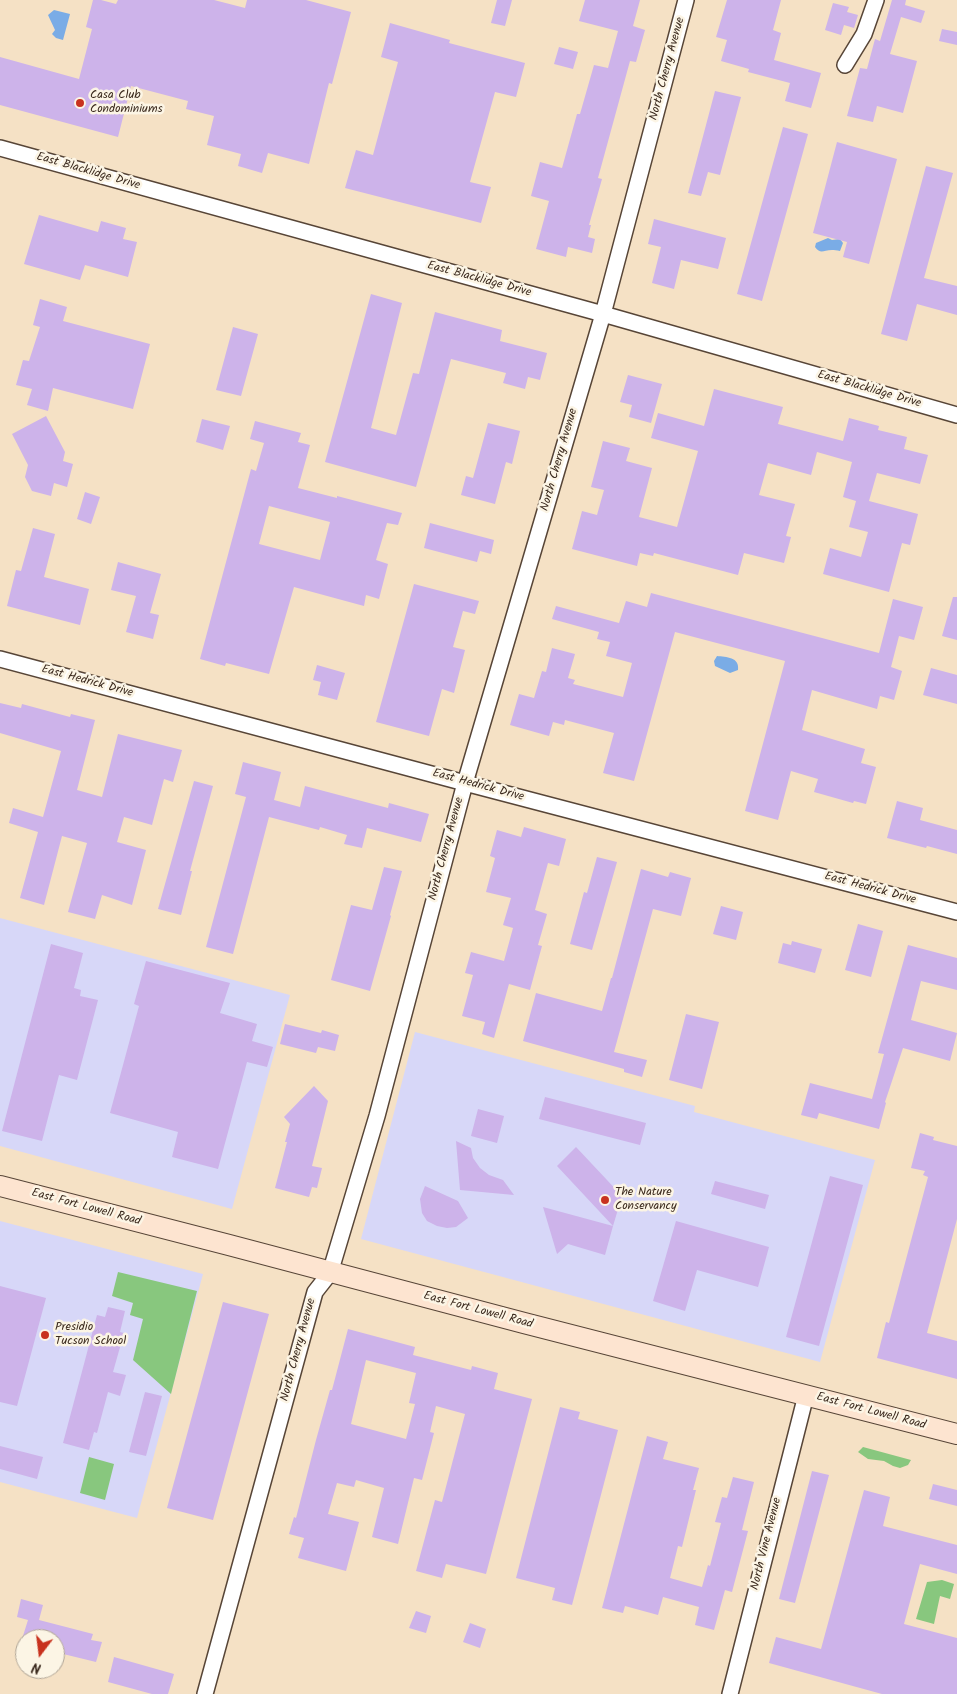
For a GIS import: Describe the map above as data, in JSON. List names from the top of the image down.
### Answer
{
  "streets": {
    "main road": ["East Fort Lowell Road"],
    "street": [
      "North Cherry Avenue",
      "East Blacklidge Drive",
      "East Hedrick Drive",
      "North Vine Avenue"
    ]
  },
  "crossings": [
    ["North Cherry Avenue", "East Blacklidge Drive"],
    ["North Cherry Avenue", "East Hedrick Drive"],
    ["North Cherry Avenue", "East Fort Lowell Road"],
    ["East Fort Lowell Road", "North Vine Avenue"]
  ],
  "places": ["Casa Club Condominiums", "The Nature Conservancy", "Presidio Tucson School"],
  "north": "bottom"
}
